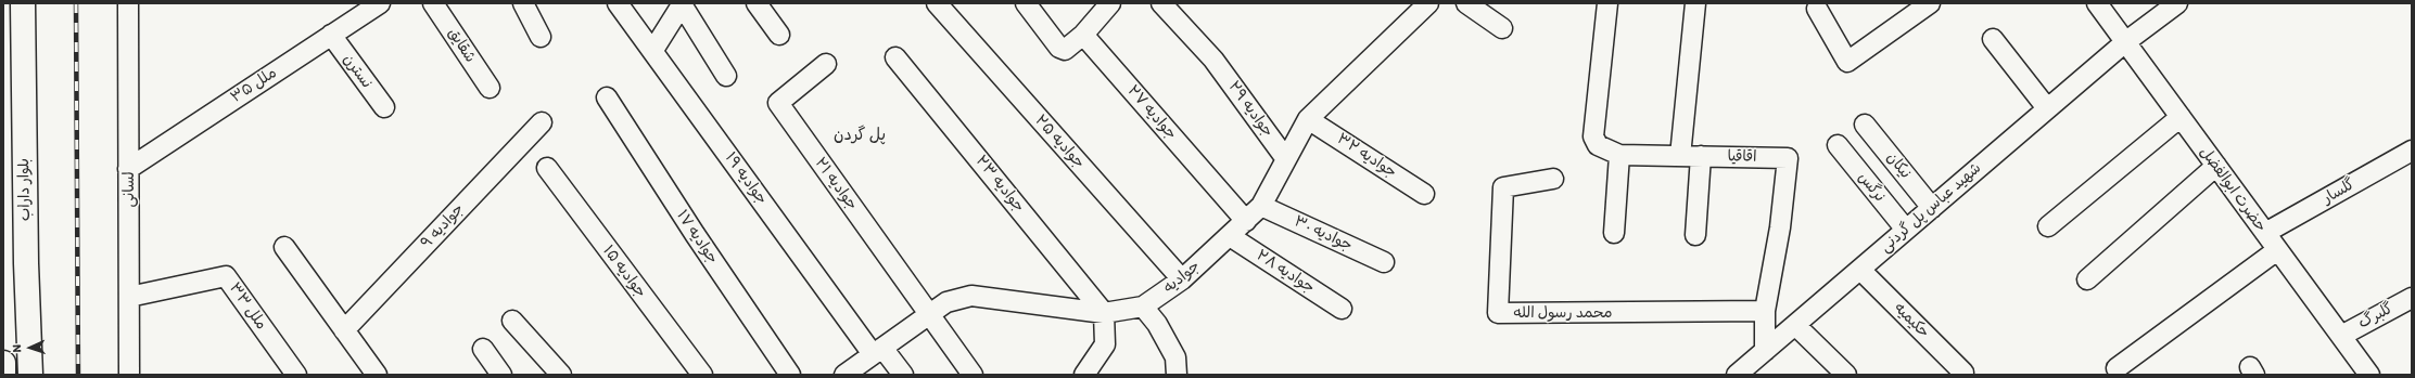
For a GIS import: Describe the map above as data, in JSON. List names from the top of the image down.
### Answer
{
  "streets": {
    "main road": ["بلوار داراب"],
    "street": [
      "شقایق",
      "نسترن",
      "ملل ۳۵",
      "جوادیه ۲۹",
      "جوادیه ۲۷",
      "جوادیه ۲۵",
      "جوادیه ۳۲",
      "اقاقیا",
      "نیکان",
      "جوادیه ۱۹",
      "جوادیه ۲۱",
      "جوادیه ۲۳",
      "نرگس",
      "لسانی",
      "حضرت ابوالفضل",
      "گلسار",
      "شهید عباس پل گردنی",
      "جوادیه ۹",
      "جوادیه ۳۰",
      "جوادیه ۱۷",
      "جوادیه ۱۵",
      "جوادیه ۲۸",
      "جوادیه",
      "ملل ۳۳",
      "محمد رسول الله",
      "گلبرگ",
      "حکیمیه"
    ]
  },
  "crossings": [
    ["نسترن", "ملل ۳۵"],
    ["ملل ۳۵", "لسانی"],
    ["جوادیه ۲۹", "جوادیه"],
    ["جوادیه ۲۷", "جوادیه"],
    ["جوادیه ۲۵", "جوادیه"],
    ["جوادیه ۳۲", "جوادیه"],
    ["اقاقیا", "محمد رسول الله"],
    ["نیکان", "شهید عباس پل گردنی"],
    ["جوادیه ۱۹", "جوادیه"],
    ["جوادیه ۲۱", "جوادیه"],
    ["جوادیه ۲۳", "جوادیه"],
    ["نرگس", "شهید عباس پل گردنی"],
    ["لسانی", "ملل ۳۳"],
    ["حضرت ابوالفضل", "گلسار"],
    ["حضرت ابوالفضل", "شهید عباس پل گردنی"],
    ["حضرت ابوالفضل", "گلبرگ"],
    ["شهید عباس پل گردنی", "حکیمیه"],
    ["جوادیه ۳۰", "جوادیه"],
    ["جوادیه ۲۸", "جوادیه"]
  ],
  "districts": ["پل گردن"],
  "north": "left"
}
